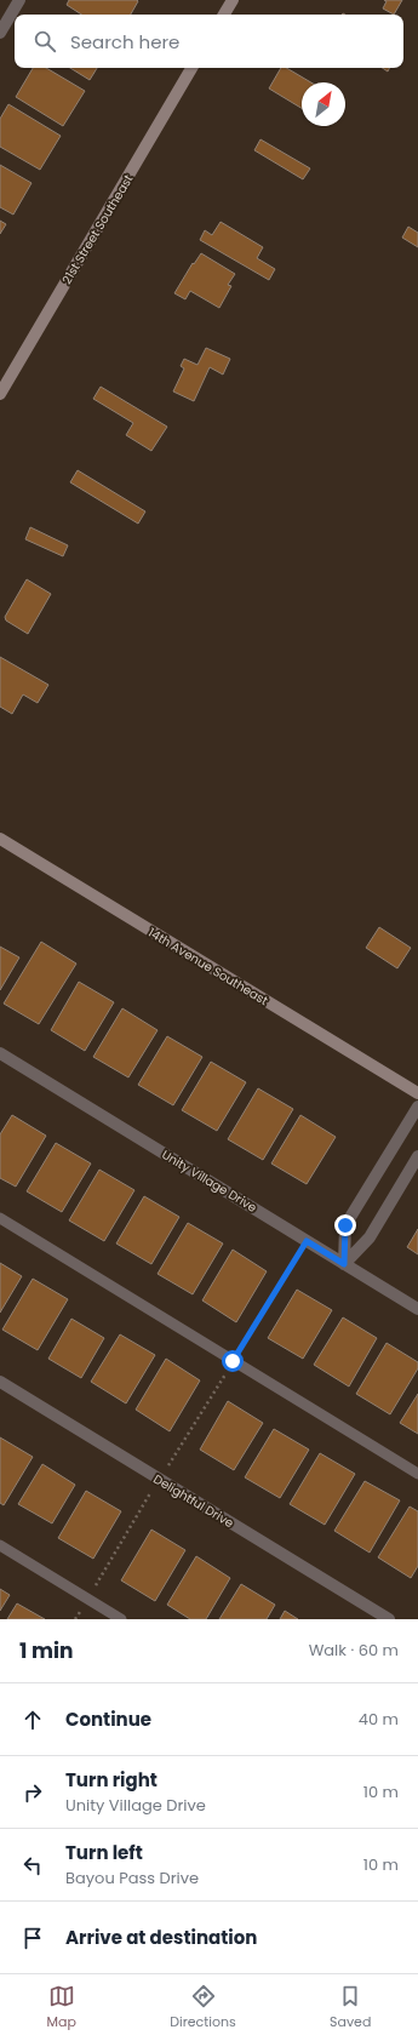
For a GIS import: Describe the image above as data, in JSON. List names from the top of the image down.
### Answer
{
  "streets": {
    "street": [
      "21st Street Southeast",
      "14th Avenue Southeast",
      "Unity Village Drive",
      "Delightful Drive"
    ]
  },
  "north": "top right",
  "page": {
    "search": "Search here",
    "heading": ["1 min", "Walk · 60 m"],
    "list": [
      ["Continue", "40 m"],
      ["Turn right", "Unity Village Drive", "10 m"],
      ["Turn left", "Bayou Pass Drive", "10 m"],
      "Arrive at destination"
    ],
    "nav": ["Map", "Directions", "Saved"]
  }
}
